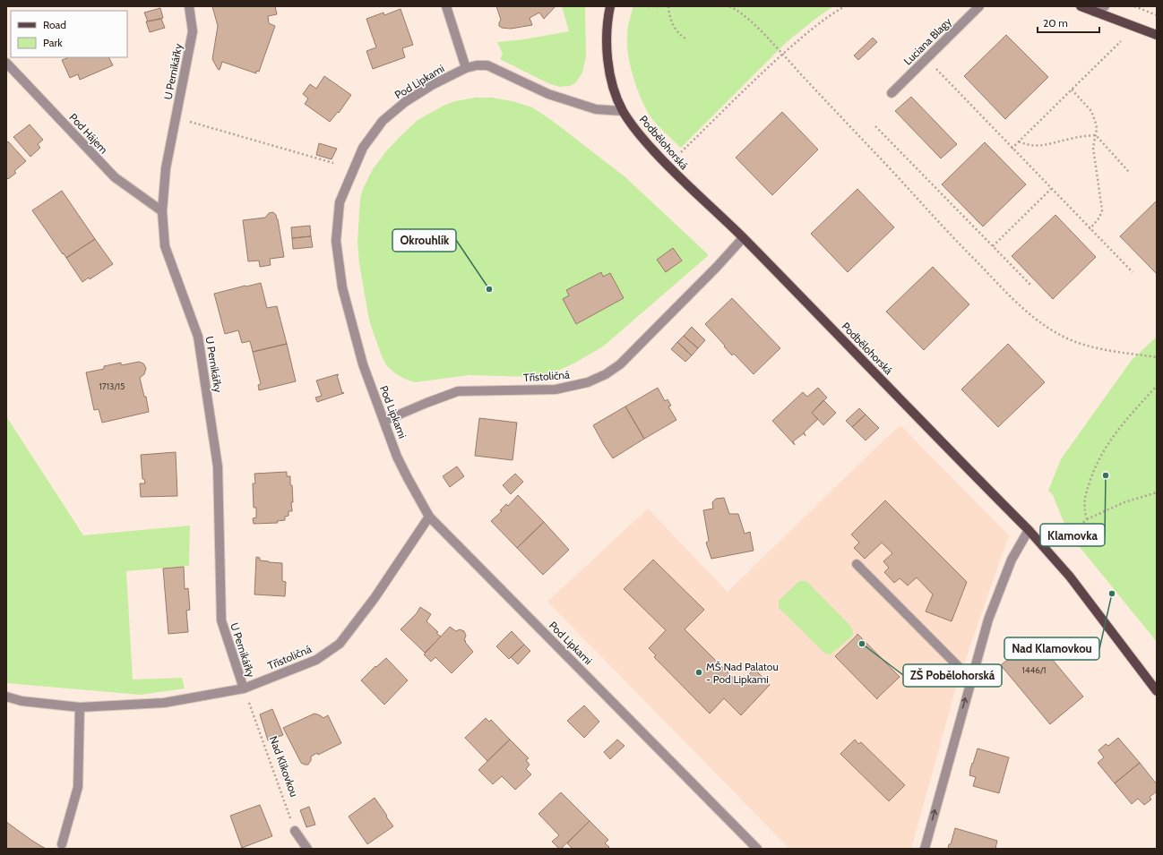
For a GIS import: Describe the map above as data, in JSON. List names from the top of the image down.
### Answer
{
  "streets": {
    "main road": ["Podbělohorská"],
    "street": [
      "Luciana Blagy",
      "U Pernikářky",
      "Pod Lipkami",
      "Pod Hájem",
      "Třístoličná"
    ],
    "path": ["Nad Klikovkou"]
  },
  "crossings": [
    ["U Pernikářky", "Pod Hájem"],
    ["U Pernikářky", "Třístoličná"],
    ["U Pernikářky", "Nad Klikovkou"],
    ["Pod Lipkami", "Podbělohorská"],
    ["Pod Lipkami", "Třístoličná"],
    ["Podbělohorská", "Třístoličná"],
    ["Třístoličná", "Nad Klikovkou"]
  ],
  "places": [
    "Okrouhlík",
    "Klamovka",
    "Nad Klamovkou",
    "ZŠ Pobělohorská",
    "MŠ Nad Palatou - Pod Lipkami"
  ],
  "house_numbers": ["1713/15", "1446/1"],
  "legend": ["Road", "Park"],
  "scale_bar": "20 m"
}
